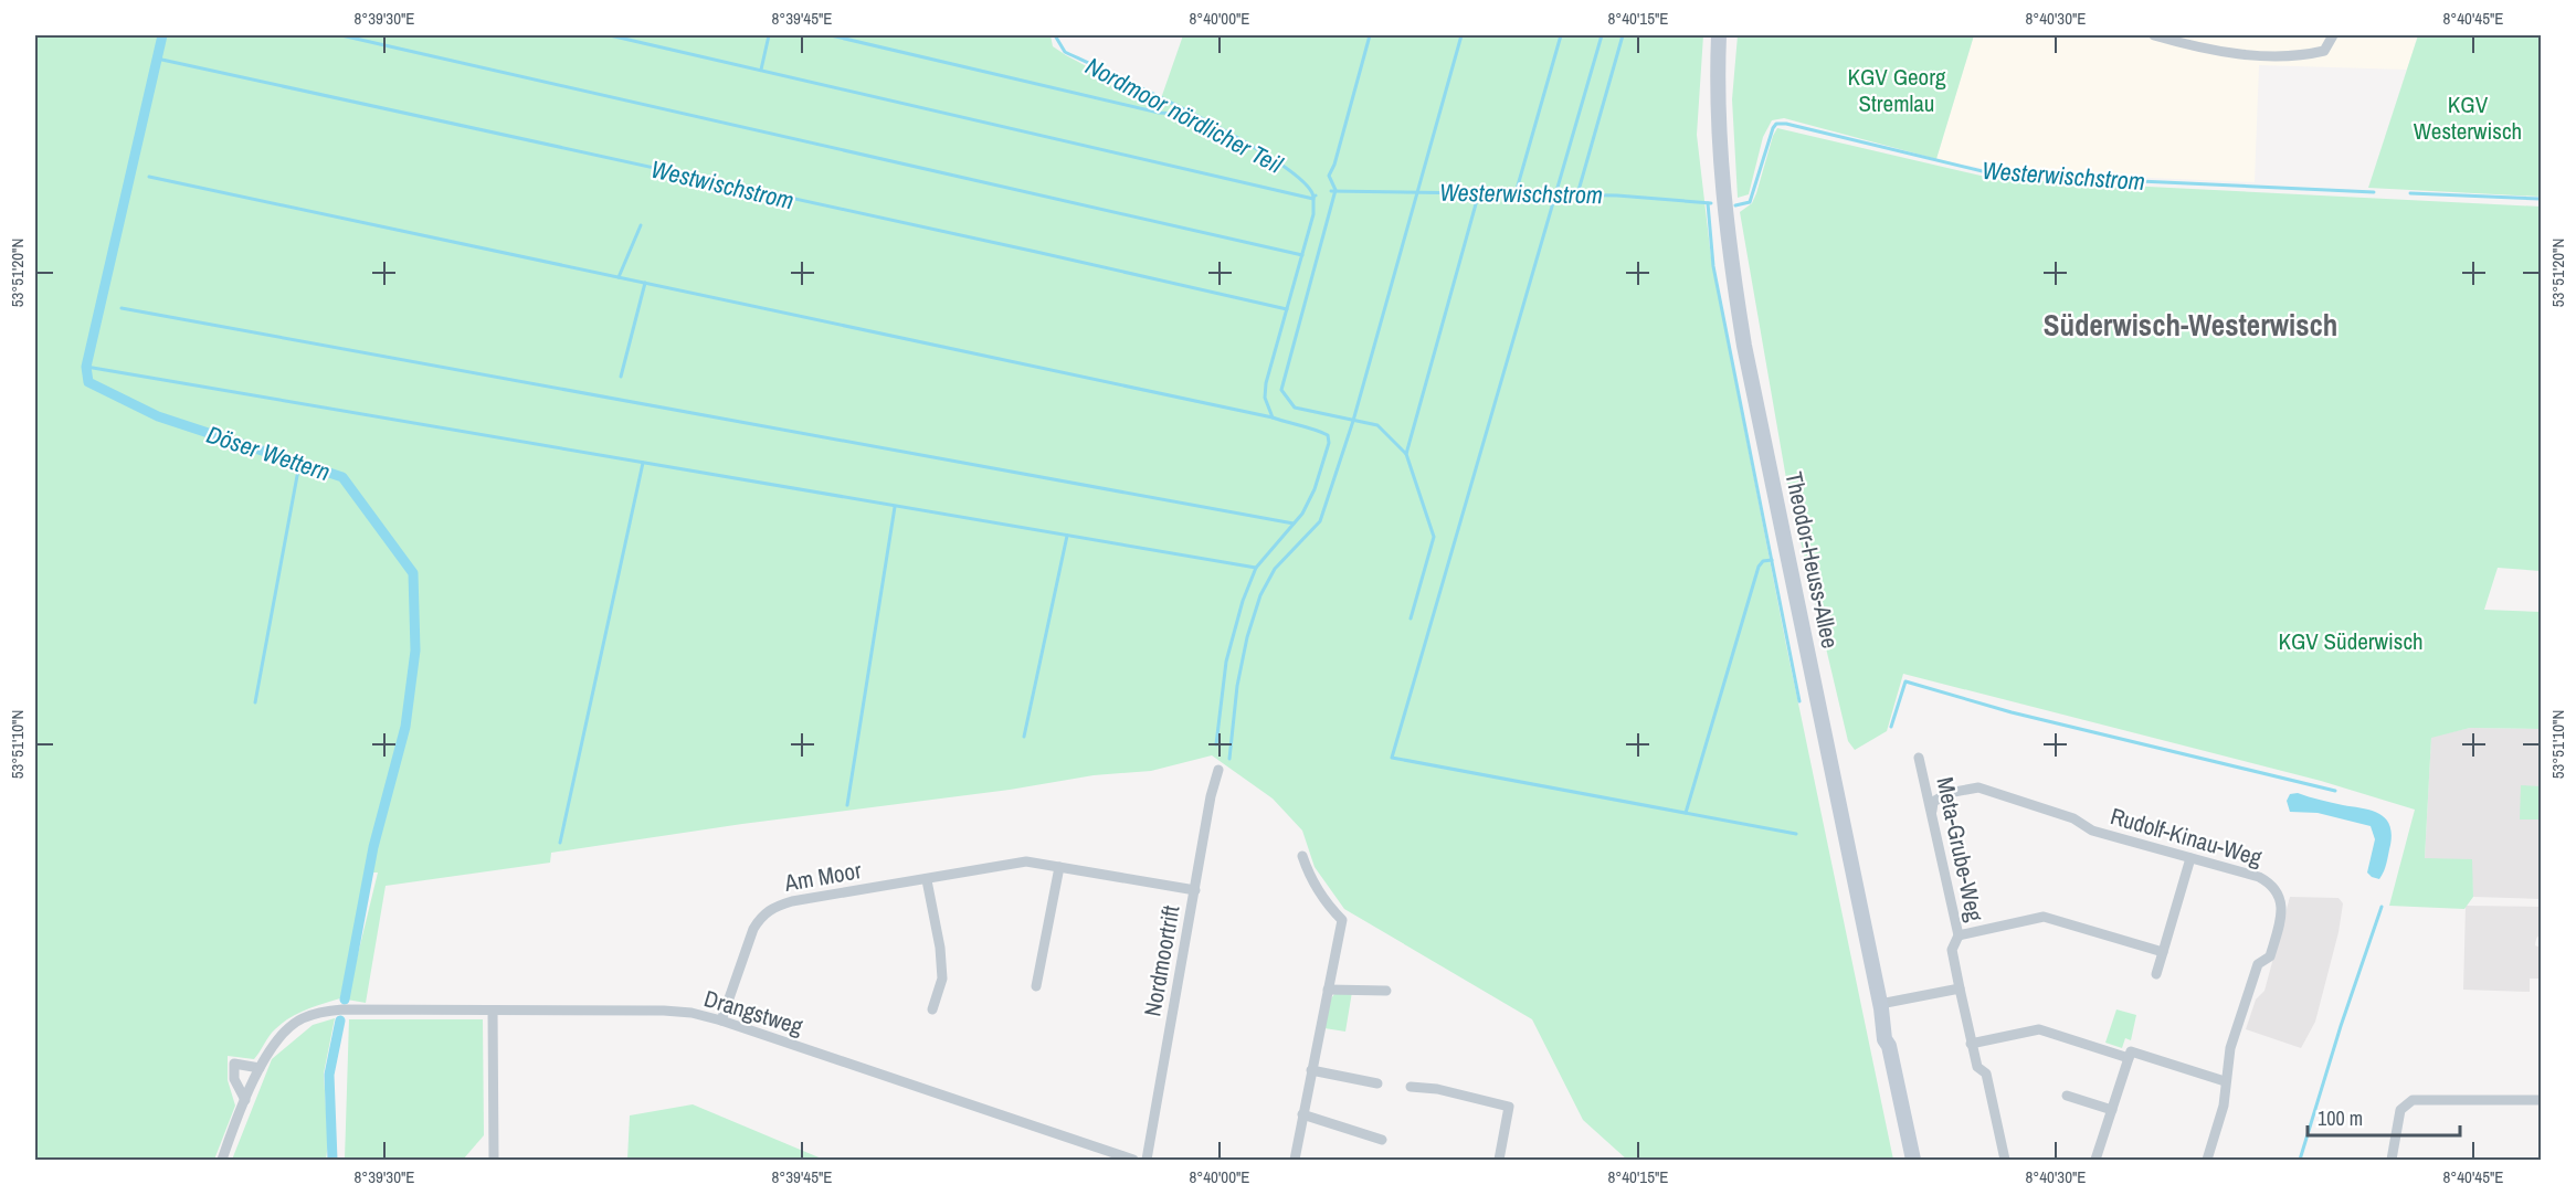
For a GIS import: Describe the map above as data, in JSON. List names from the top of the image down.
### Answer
{
  "streets": {
    "street": [
      "Theodor-Heuss-Allee",
      "Rudolf-Kinau-Weg",
      "Meta-Grube-Weg",
      "Am Moor",
      "Nordmoortrift",
      "Drangstweg"
    ]
  },
  "crossings": [
    ["Rudolf-Kinau-Weg", "Meta-Grube-Weg"],
    ["Am Moor", "Nordmoortrift"],
    ["Am Moor", "Drangstweg"]
  ],
  "districts": ["Süderwisch-Westerwisch"],
  "water": [
    "Nordmoor nördlicher Teil",
    "Westerwischstrom",
    "Westwischstrom",
    "Döser Wettern"
  ],
  "parks": ["KGV Georg Stremlau", "KGV Westerwisch", "KGV Süderwisch"],
  "scale_bar": "100 m",
  "coordinates": [
    "8°39'30\"E",
    "8°39'45\"E",
    "8°40'00\"E",
    "8°40'15\"E",
    "8°40'30\"E",
    "8°40'45\"E",
    "53°51'20\"N",
    "53°51'10\"N"
  ]
}
